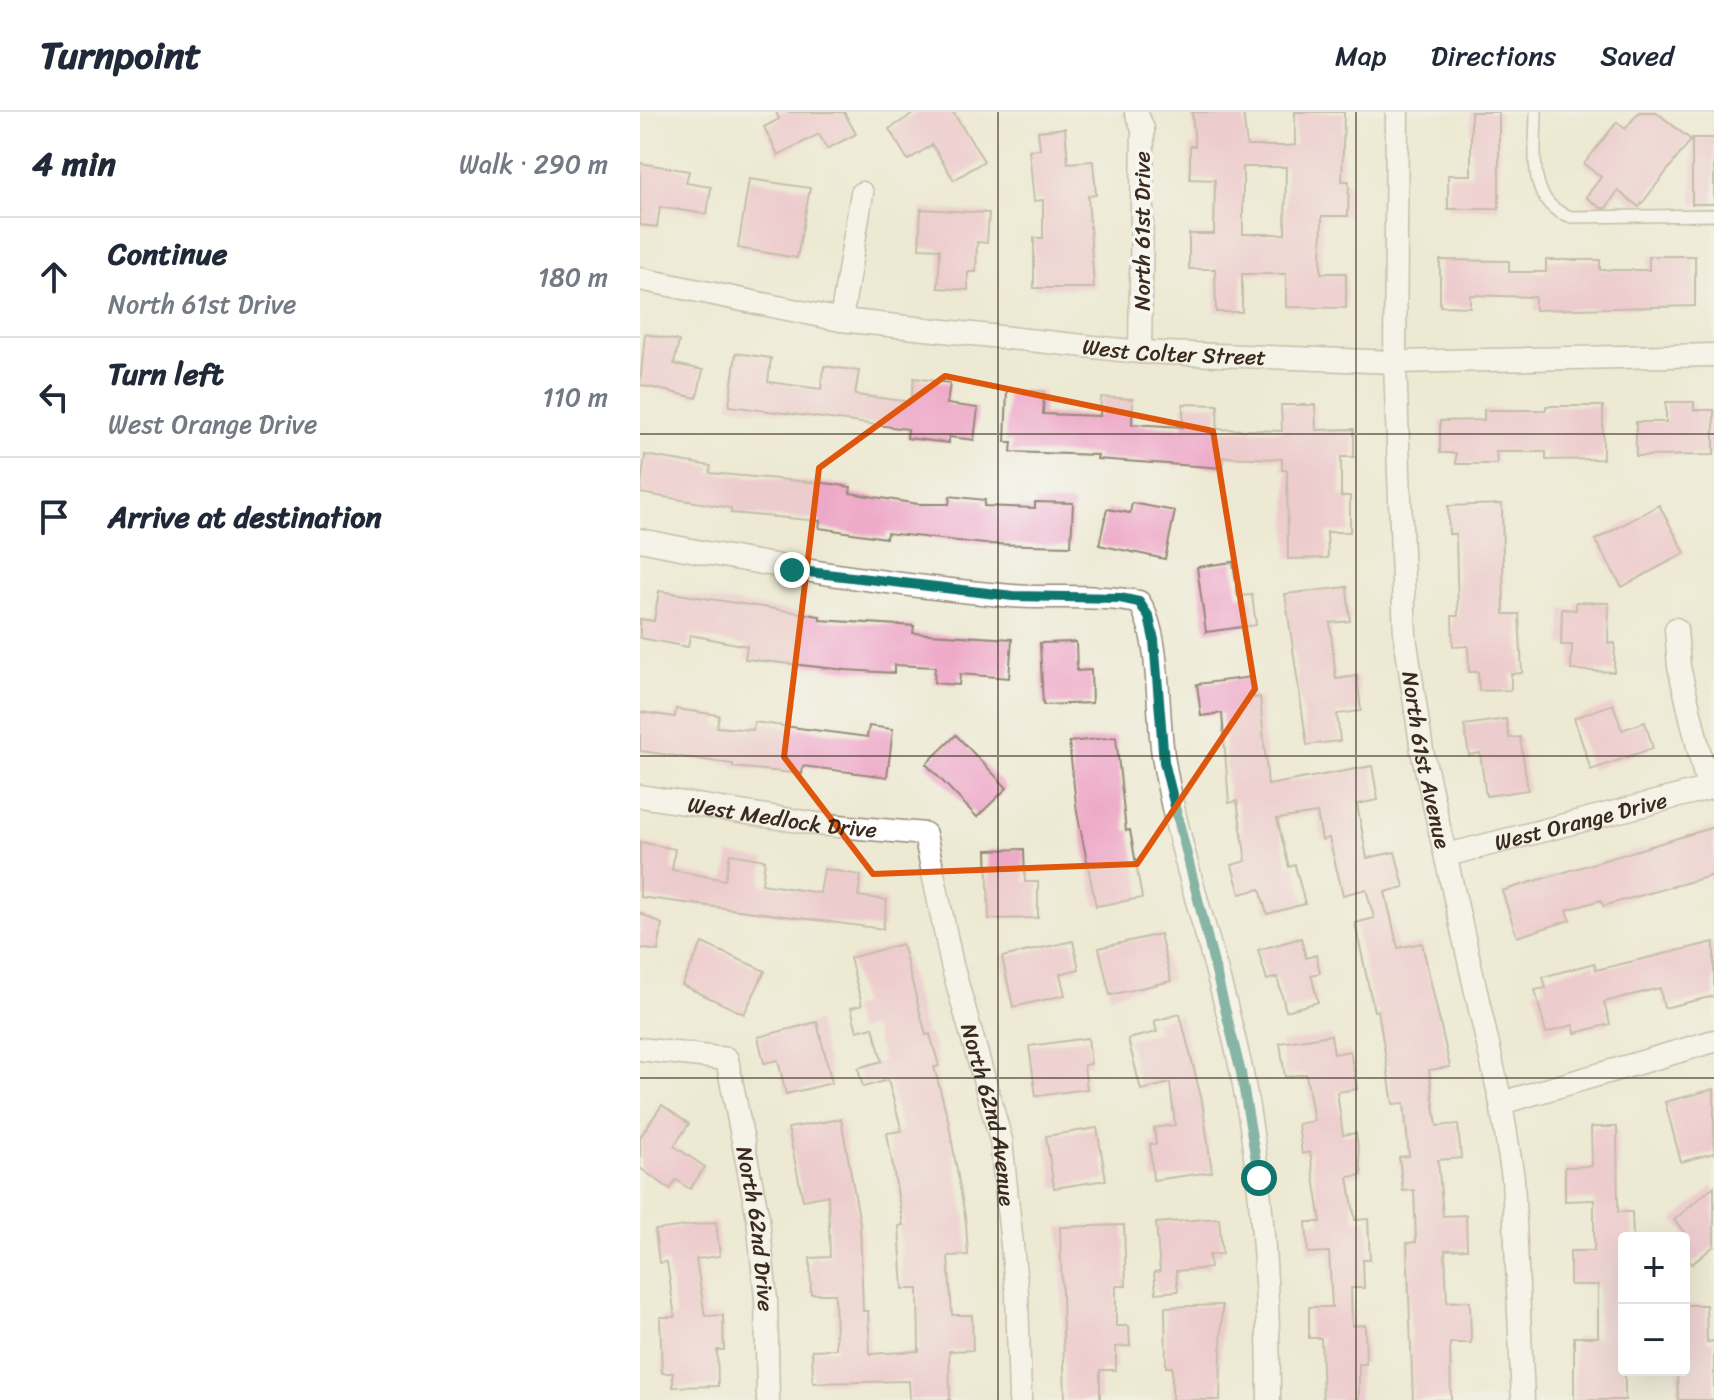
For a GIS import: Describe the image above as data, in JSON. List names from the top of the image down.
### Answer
{
  "streets": {
    "street": [
      "North 61st Drive",
      "West Colter Street",
      "North 61st Avenue",
      "West Medlock Drive",
      "West Orange Drive",
      "North 62nd Avenue",
      "North 62nd Drive"
    ]
  },
  "crossings": [
    ["North 61st Drive", "West Colter Street"],
    ["West Colter Street", "North 61st Avenue"],
    ["North 61st Avenue", "West Orange Drive"],
    ["West Medlock Drive", "North 62nd Avenue"]
  ],
  "page": {
    "header": "Turnpoint",
    "nav": ["Map", "Directions", "Saved"],
    "heading": ["4 min", "Walk · 290 m"],
    "list": [
      ["Continue", "North 61st Drive", "180 m"],
      ["Turn left", "West Orange Drive", "110 m"],
      "Arrive at destination"
    ],
    "map_buttons": ["+", "−"]
  }
}
